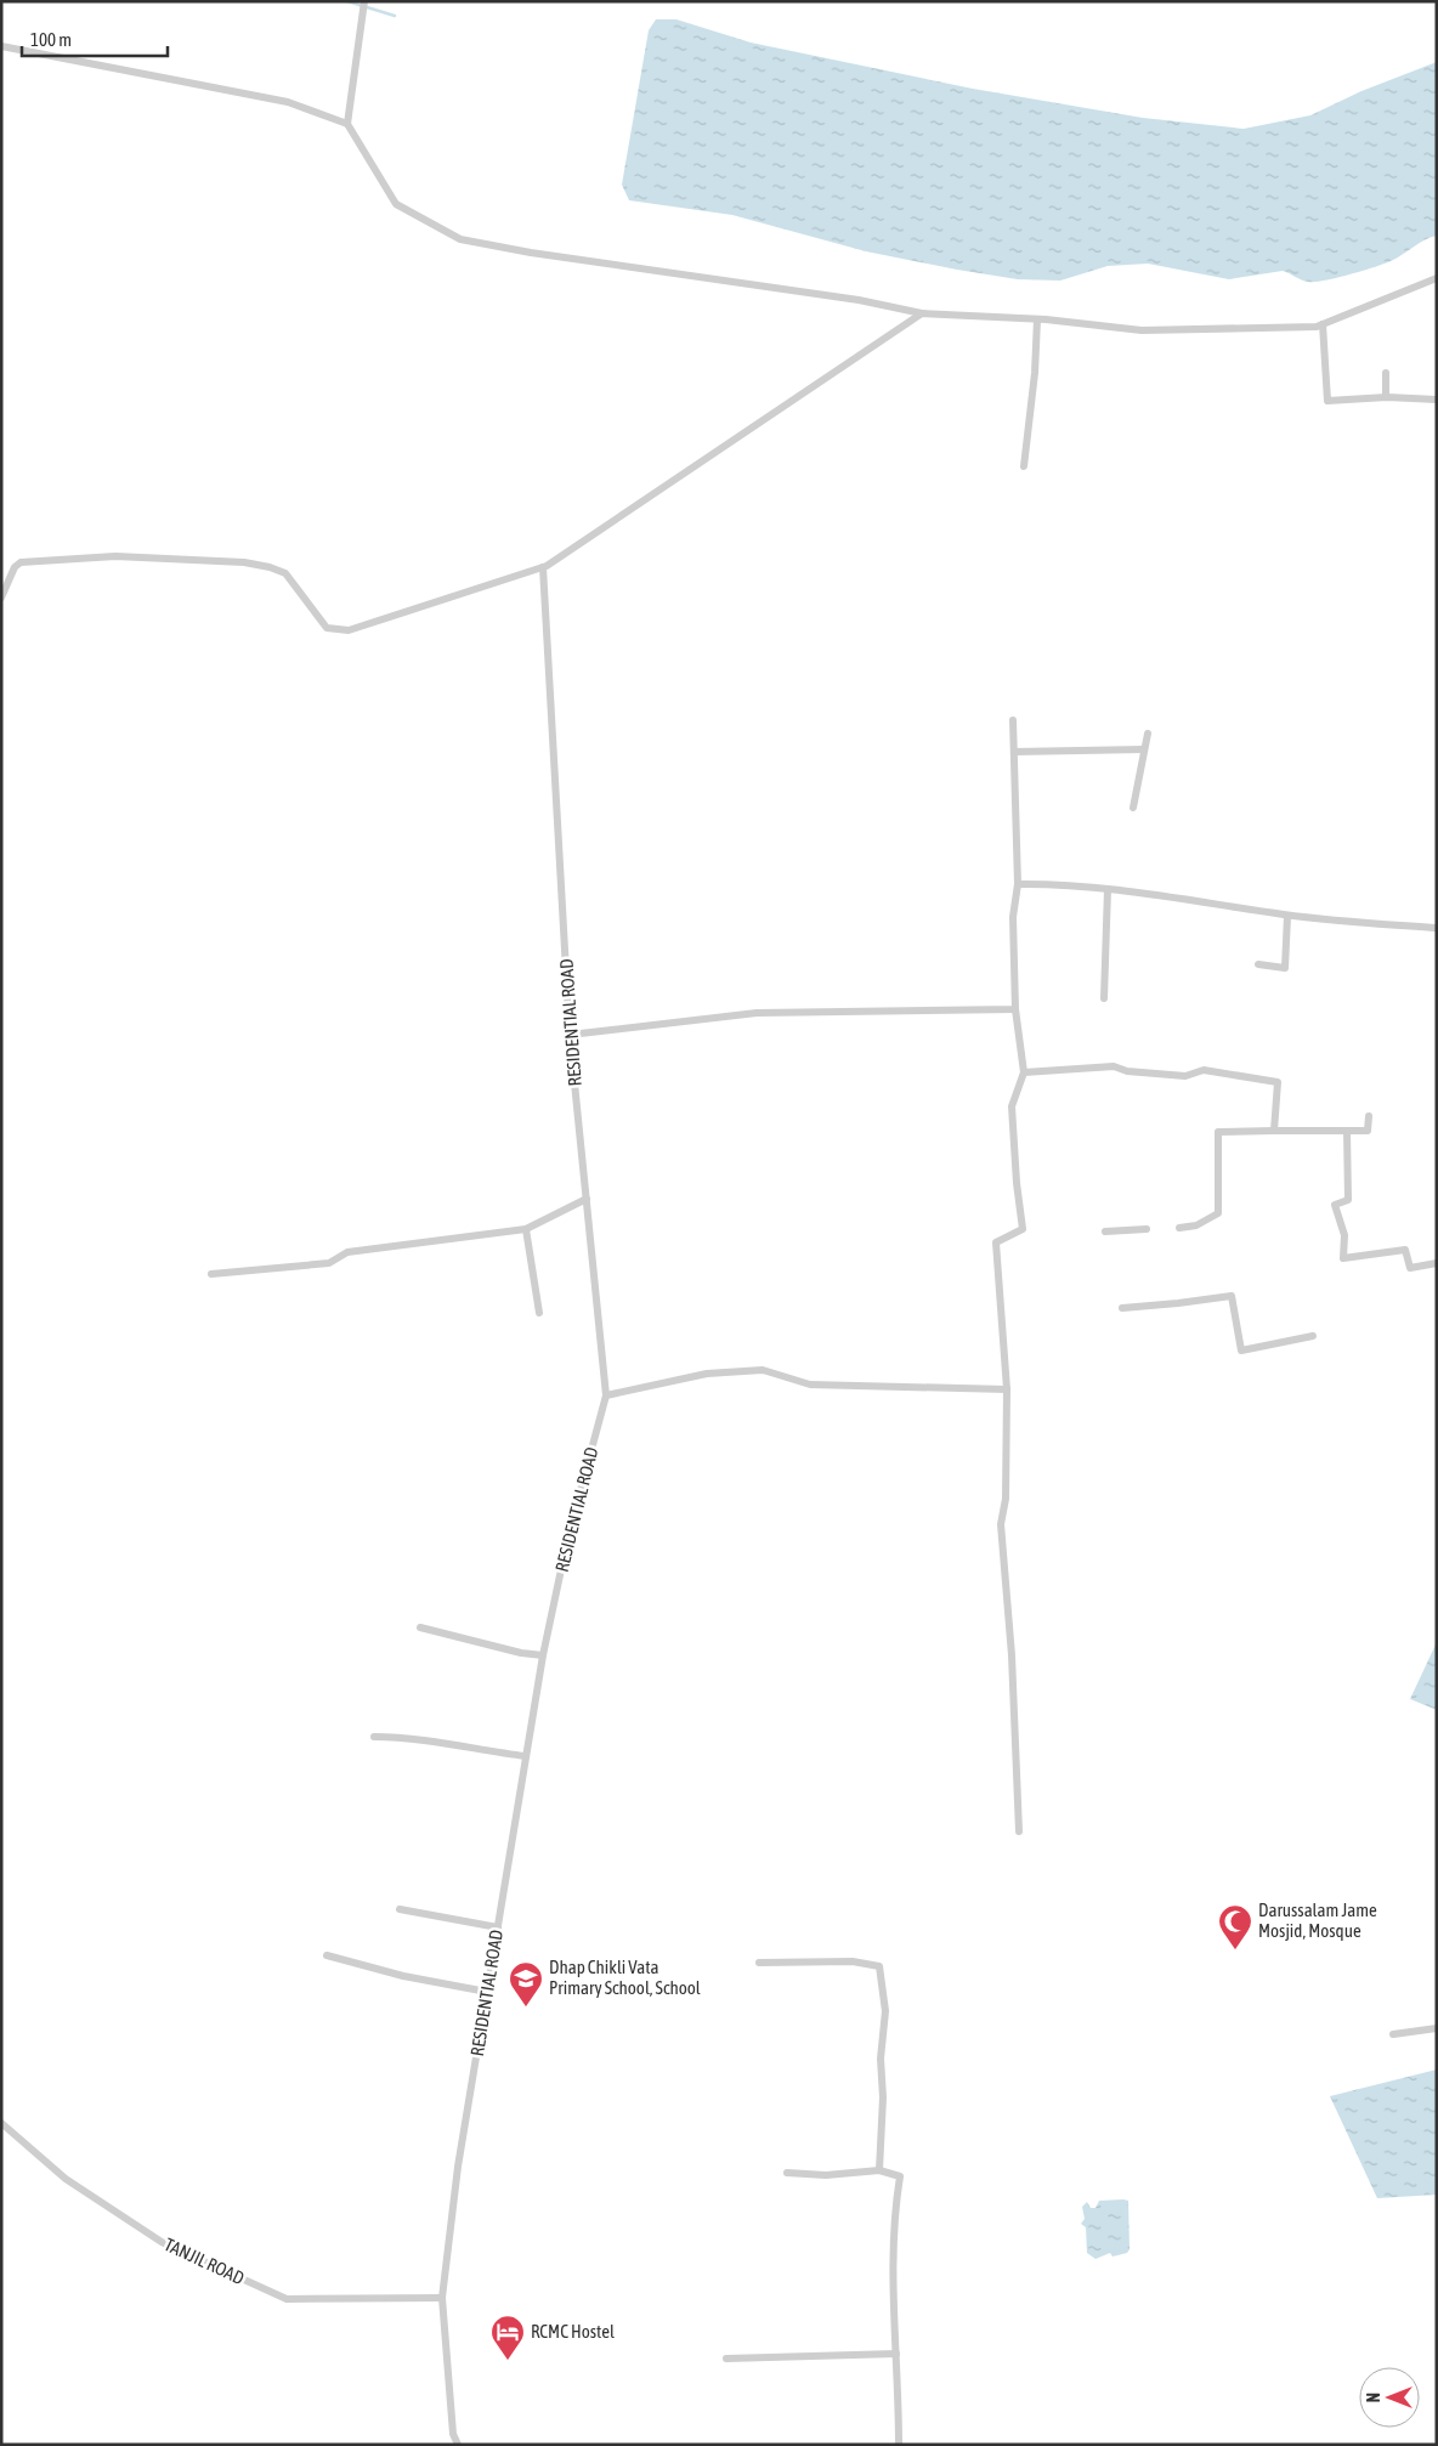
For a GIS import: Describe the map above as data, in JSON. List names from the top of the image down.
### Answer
{
  "streets": {
    "street": ["RESIDENTIAL ROAD", "TANJIL ROAD"]
  },
  "crossings": [
    ["RESIDENTIAL ROAD", "TANJIL ROAD"]
  ],
  "places": {
    "mosque": ["Darussalam Jame Mosjid, Mosque"],
    "school or university": ["Dhap Chikli Vata Primary School, School"],
    "hotel": ["RCMC Hostel"]
  },
  "scale_bar": "100 m",
  "north": "left"
}
